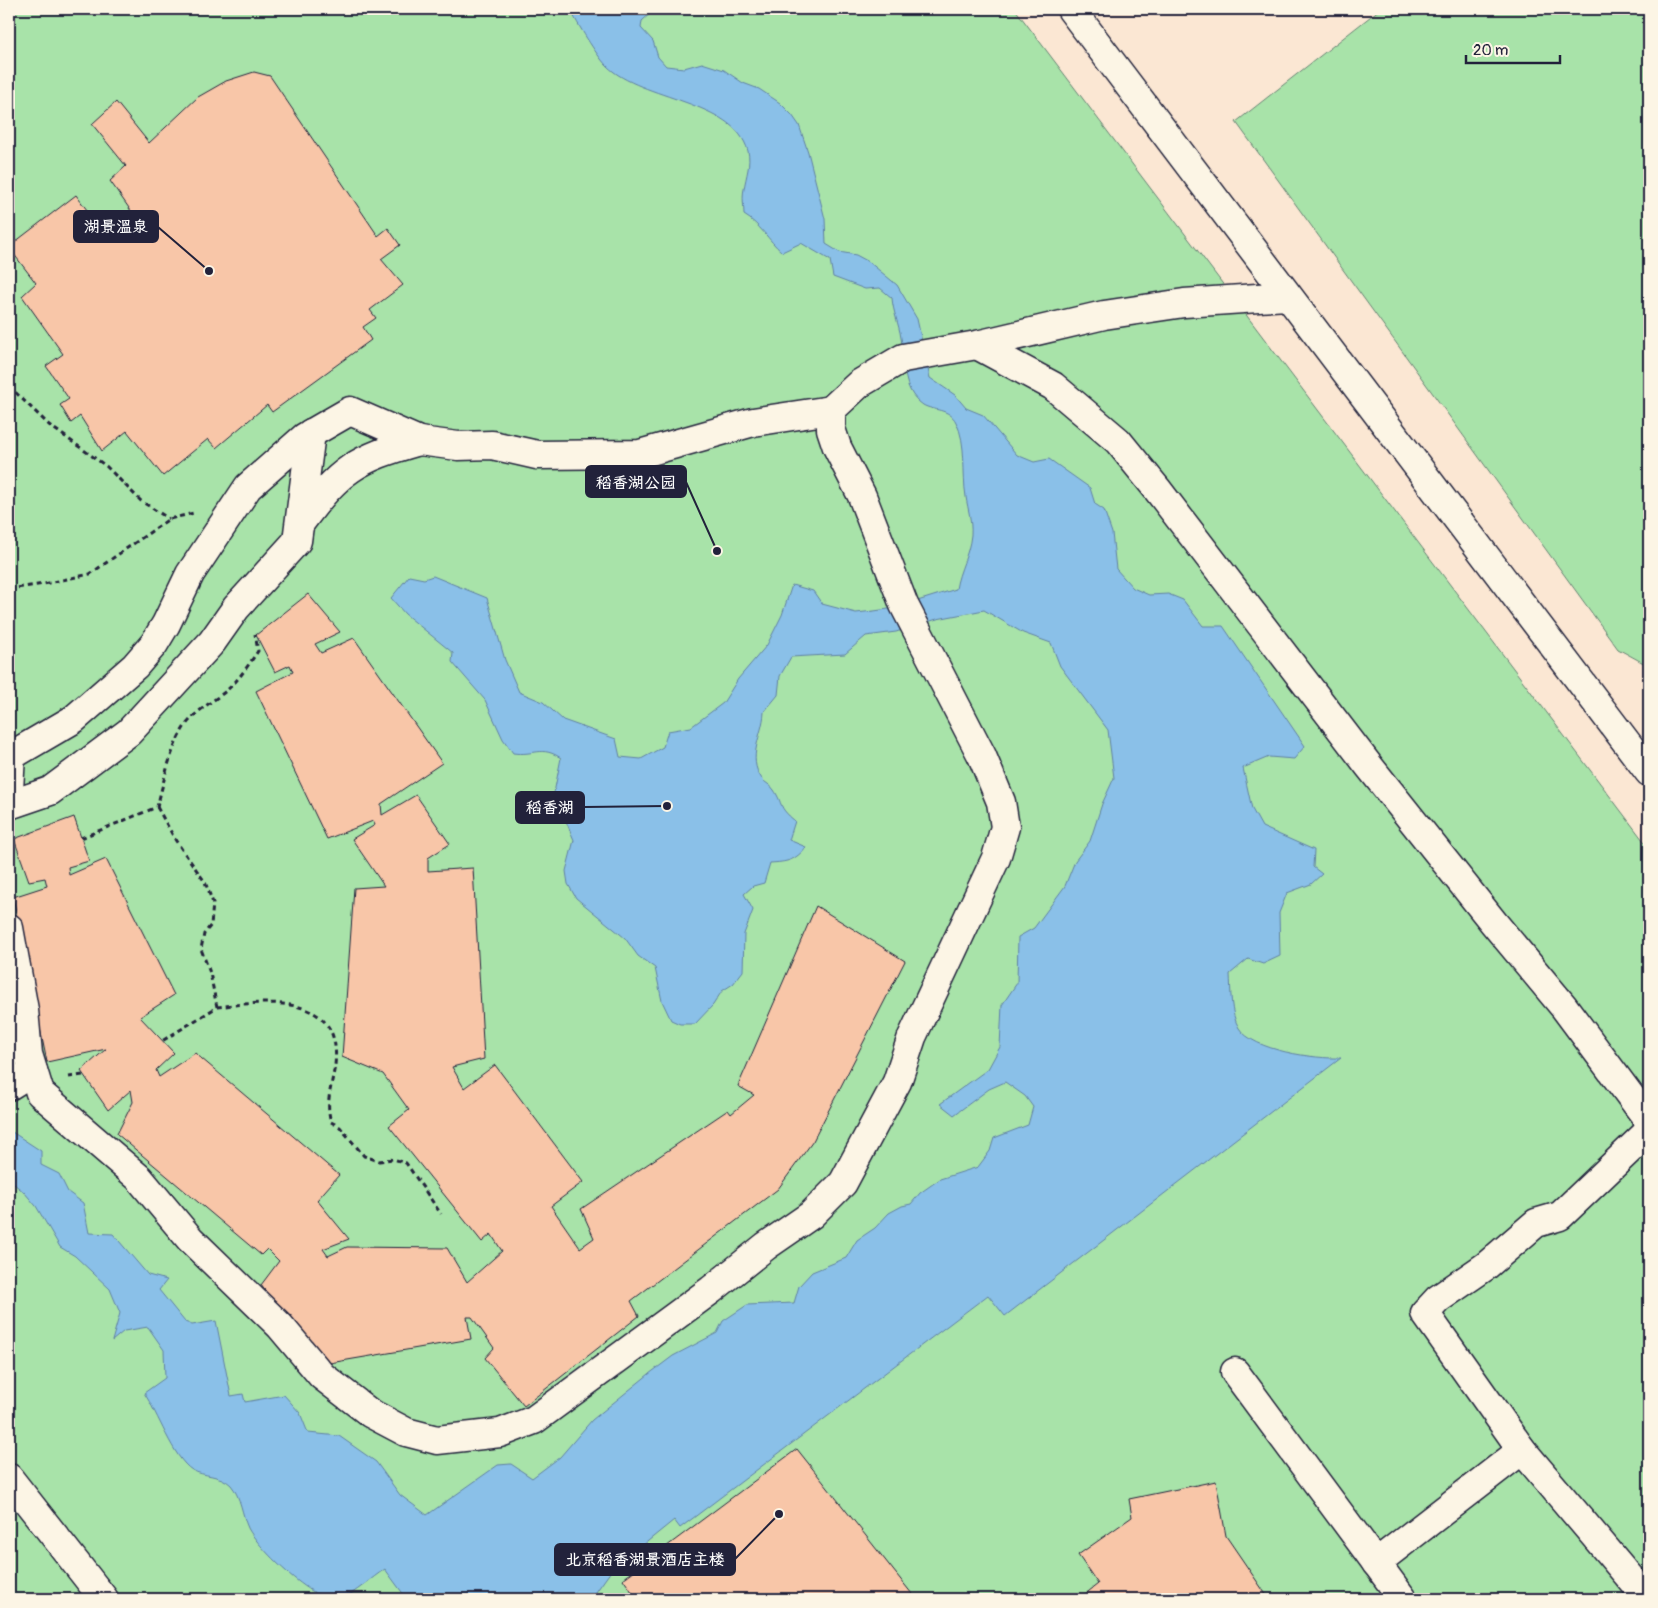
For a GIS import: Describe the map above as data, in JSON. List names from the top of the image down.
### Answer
{
  "places": [
    "湖景温泉",
    "稻香湖公园",
    "稻香湖",
    "北京稻香湖景酒店主楼"
  ],
  "scale_bar": "20 m"
}
